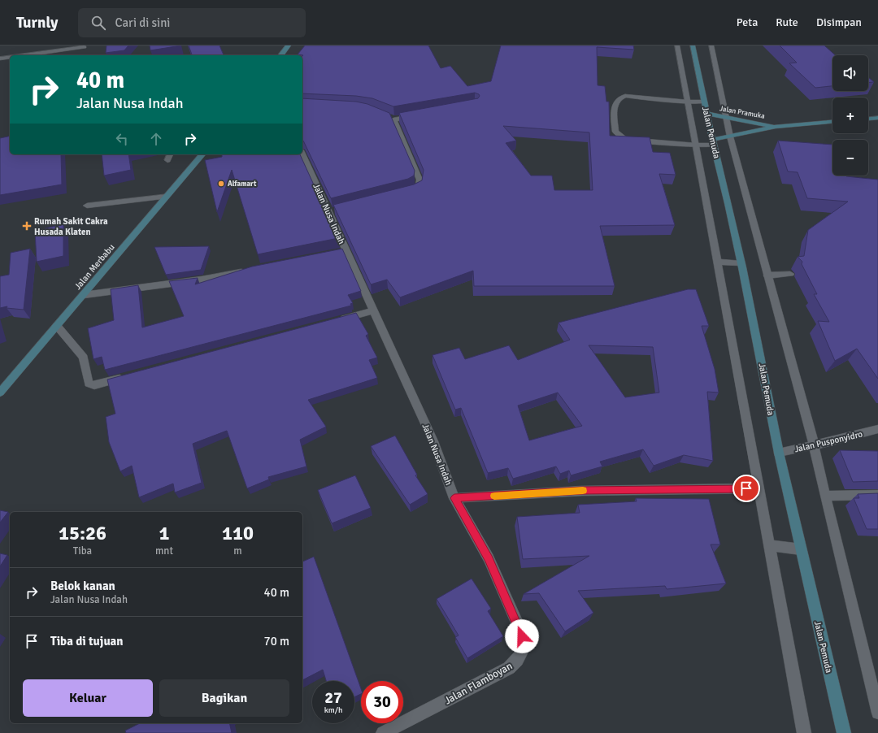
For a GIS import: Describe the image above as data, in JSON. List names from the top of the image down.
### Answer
{
  "streets": {
    "main road": ["Jalan Pramuka", "Jalan Pemuda", "Jalan Merbabu"],
    "street": ["Jalan Nusa Indah", "Jalan Pusponyidro", "Jalan Flamboyan"]
  },
  "crossings": [
    ["Jalan Pramuka", "Jalan Pemuda"],
    ["Jalan Pemuda", "Jalan Pusponyidro"],
    ["Jalan Nusa Indah", "Jalan Flamboyan"]
  ],
  "places": {
    "other": ["Alfamart"],
    "health": ["Rumah Sakit Cakra Husada Klaten"]
  },
  "page": {
    "header": "Turnly",
    "search": "Cari di sini",
    "nav": ["Peta", "Rute", "Disimpan"],
    "map_buttons": ["+", "−"],
    "turn": ["40 m", "Jalan Nusa Indah"],
    "eta": [
      "15:26",
      "Tiba",
      "1",
      "mnt",
      "110",
      "m"
    ],
    "list": [
      {
        "name": "Belok kanan",
        "note": "Jalan Nusa Indah",
        "value": "40 m"
      },
      {
        "name": "Tiba di tujuan",
        "value": "70 m"
      }
    ],
    "buttons": ["Keluar", "Bagikan"],
    "speed": "27 km/h",
    "limit": "30"
  }
}
